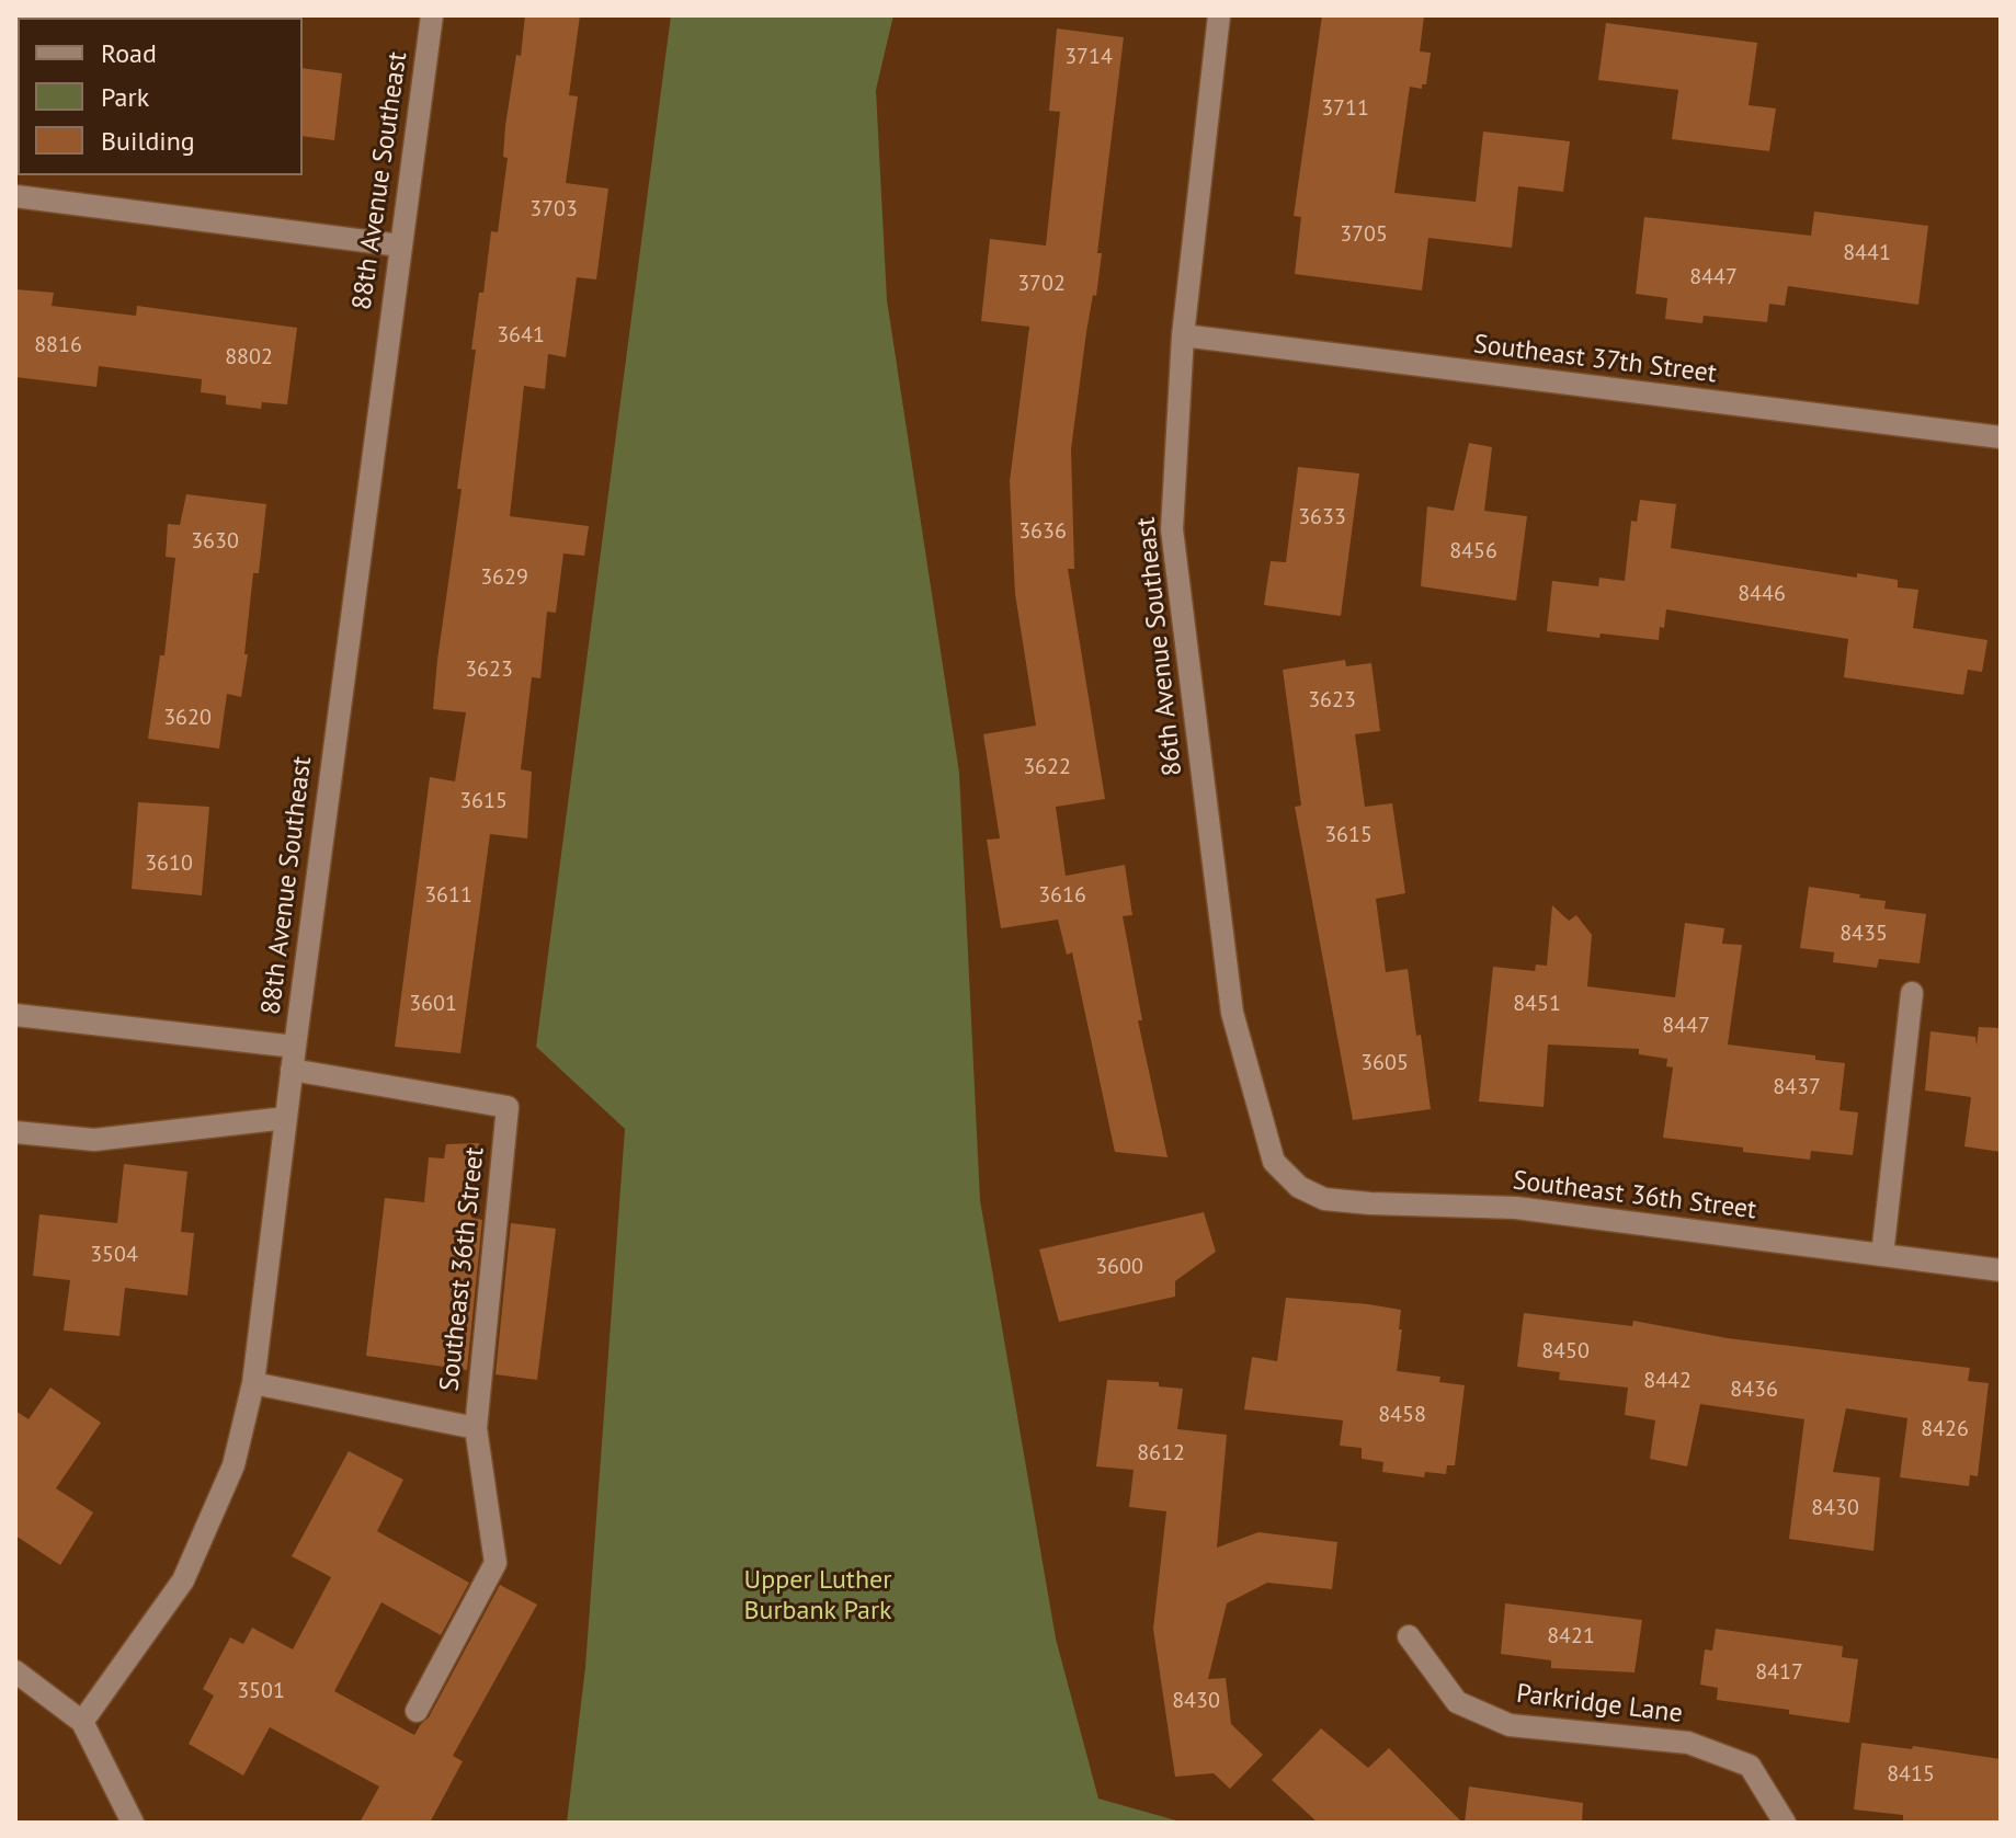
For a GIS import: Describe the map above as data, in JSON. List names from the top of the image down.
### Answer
{
  "streets": {
    "street": [
      "88th Avenue Southeast",
      "Southeast 37th Street",
      "86th Avenue Southeast",
      "Southeast 36th Street",
      "Parkridge Lane"
    ]
  },
  "crossings": [
    ["88th Avenue Southeast", "Southeast 36th Street"],
    ["Southeast 37th Street", "86th Avenue Southeast"],
    ["86th Avenue Southeast", "Southeast 36th Street"]
  ],
  "parks": ["Upper Luther Burbank Park"],
  "house_numbers": [
    "3714",
    "3711",
    "3703",
    "3705",
    "8441",
    "8447",
    "3702",
    "3641",
    "8816",
    "8802",
    "3633",
    "3636",
    "3630",
    "8456",
    "3629",
    "8446",
    "3623",
    "3623",
    "3620",
    "3622",
    "3615",
    "3615",
    "3610",
    "3611",
    "3616",
    "8435",
    "3601",
    "8451",
    "8447",
    "3605",
    "8437",
    "3504",
    "3600",
    "8450",
    "8442",
    "8436",
    "8458",
    "8426",
    "8612",
    "8430",
    "8421",
    "8417",
    "3501",
    "8430",
    "8415"
  ],
  "legend": ["Road", "Park", "Building"]
}
